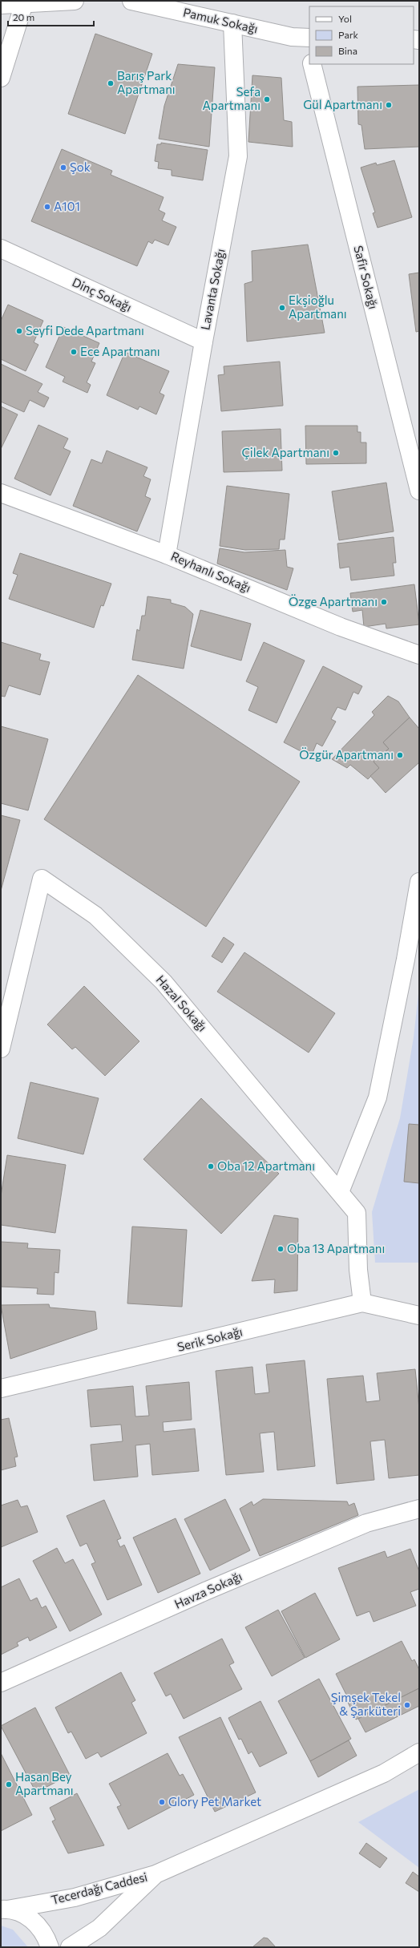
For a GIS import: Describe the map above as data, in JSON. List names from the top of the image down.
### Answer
{
  "streets": {
    "street": [
      "Pamuk Sokağı",
      "Safir Sokağı",
      "Lavanta Sokağı",
      "Dinç Sokağı",
      "Reyhanlı Sokağı",
      "Hazal Sokağı",
      "Serik Sokağı",
      "Havza Sokağı",
      "Tecerdağı Caddesi"
    ]
  },
  "crossings": [
    ["Pamuk Sokağı", "Lavanta Sokağı"],
    ["Lavanta Sokağı", "Dinç Sokağı"],
    ["Lavanta Sokağı", "Reyhanlı Sokağı"],
    ["Hazal Sokağı", "Serik Sokağı"]
  ],
  "places": [
    "Barış Park Apartmanı",
    "Sefa Apartmanı",
    "Gül Apartmanı",
    "Şok",
    "A101",
    "Ekşioğlu Apartmanı",
    "Seyfi Dede Apartmanı",
    "Ece Apartmanı",
    "Çilek Apartmanı",
    "Özge Apartmanı",
    "Özgür Apartmanı",
    "Oba 12 Apartmanı",
    "Oba 13 Apartmanı",
    "Şimşek Tekel & Şarküteri",
    "Hasan Bey Apartmanı",
    "Glory Pet Market"
  ],
  "legend": ["Yol", "Park", "Bina"],
  "scale_bar": "20 m"
}
